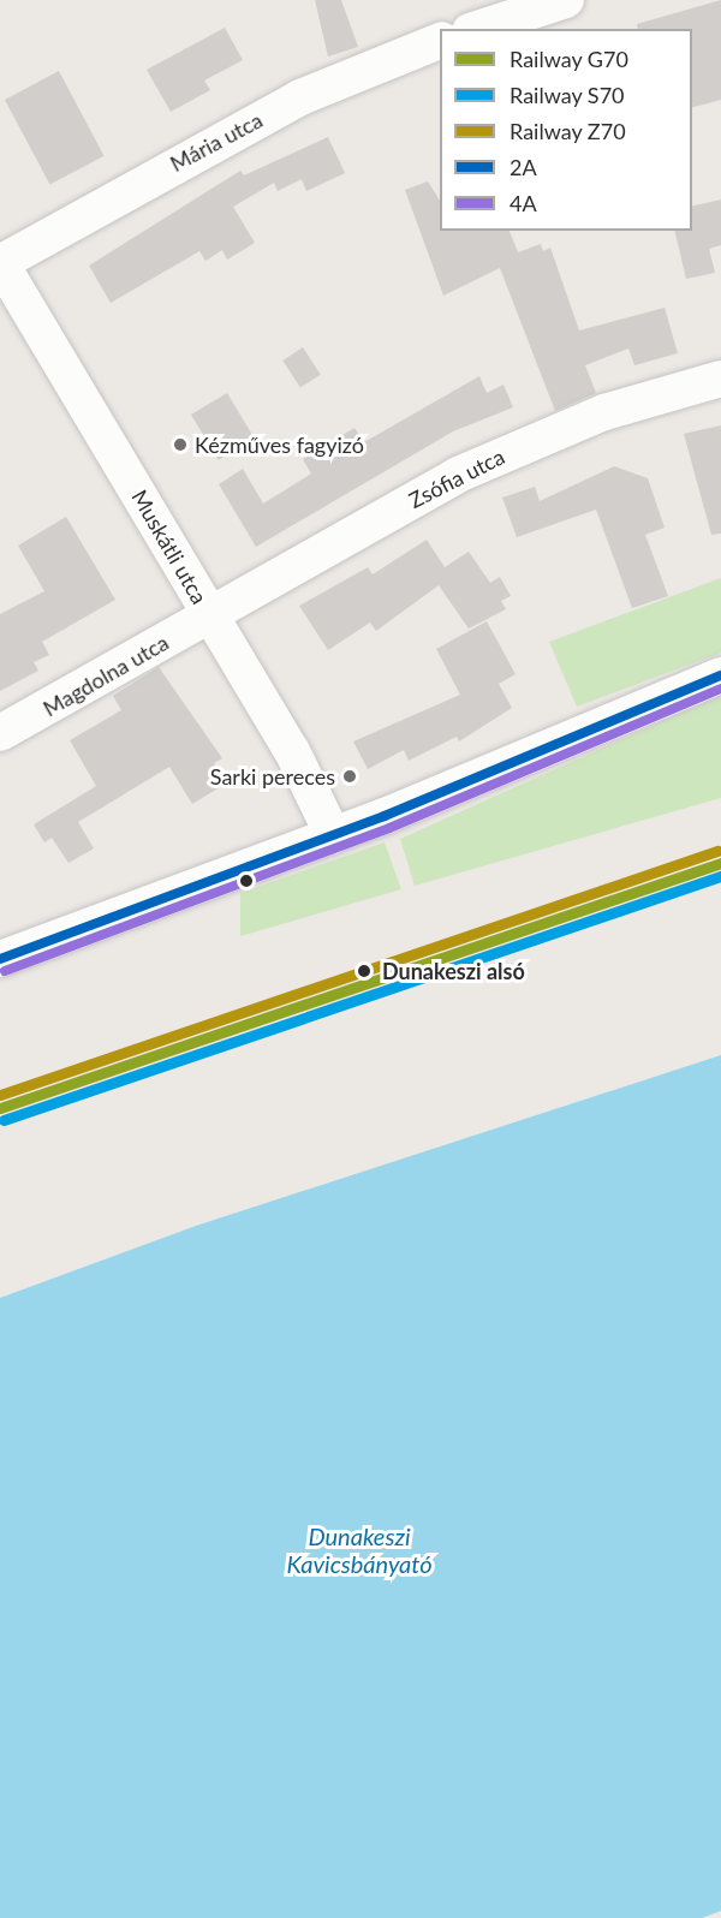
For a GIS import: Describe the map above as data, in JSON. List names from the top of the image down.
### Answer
{
  "streets": {
    "street": [
      "Mária utca",
      "Zsófia utca",
      "Muskátli utca",
      "Magdolna utca"
    ]
  },
  "crossings": [
    ["Mária utca", "Muskátli utca"],
    ["Zsófia utca", "Muskátli utca"],
    ["Zsófia utca", "Magdolna utca"],
    ["Muskátli utca", "Magdolna utca"]
  ],
  "water": ["Dunakeszi Kavicsbányató"],
  "places": ["Kézműves fagyizó", "Sarki pereces", "Dunakeszi alsó"],
  "lines": [
    "transit line 2A",
    "transit line 4A",
    "rail line Z70",
    "rail line G70",
    "rail line S70"
  ],
  "legend": [
    "Railway G70",
    "Railway S70",
    "Railway Z70",
    "2A",
    "4A"
  ]
}
